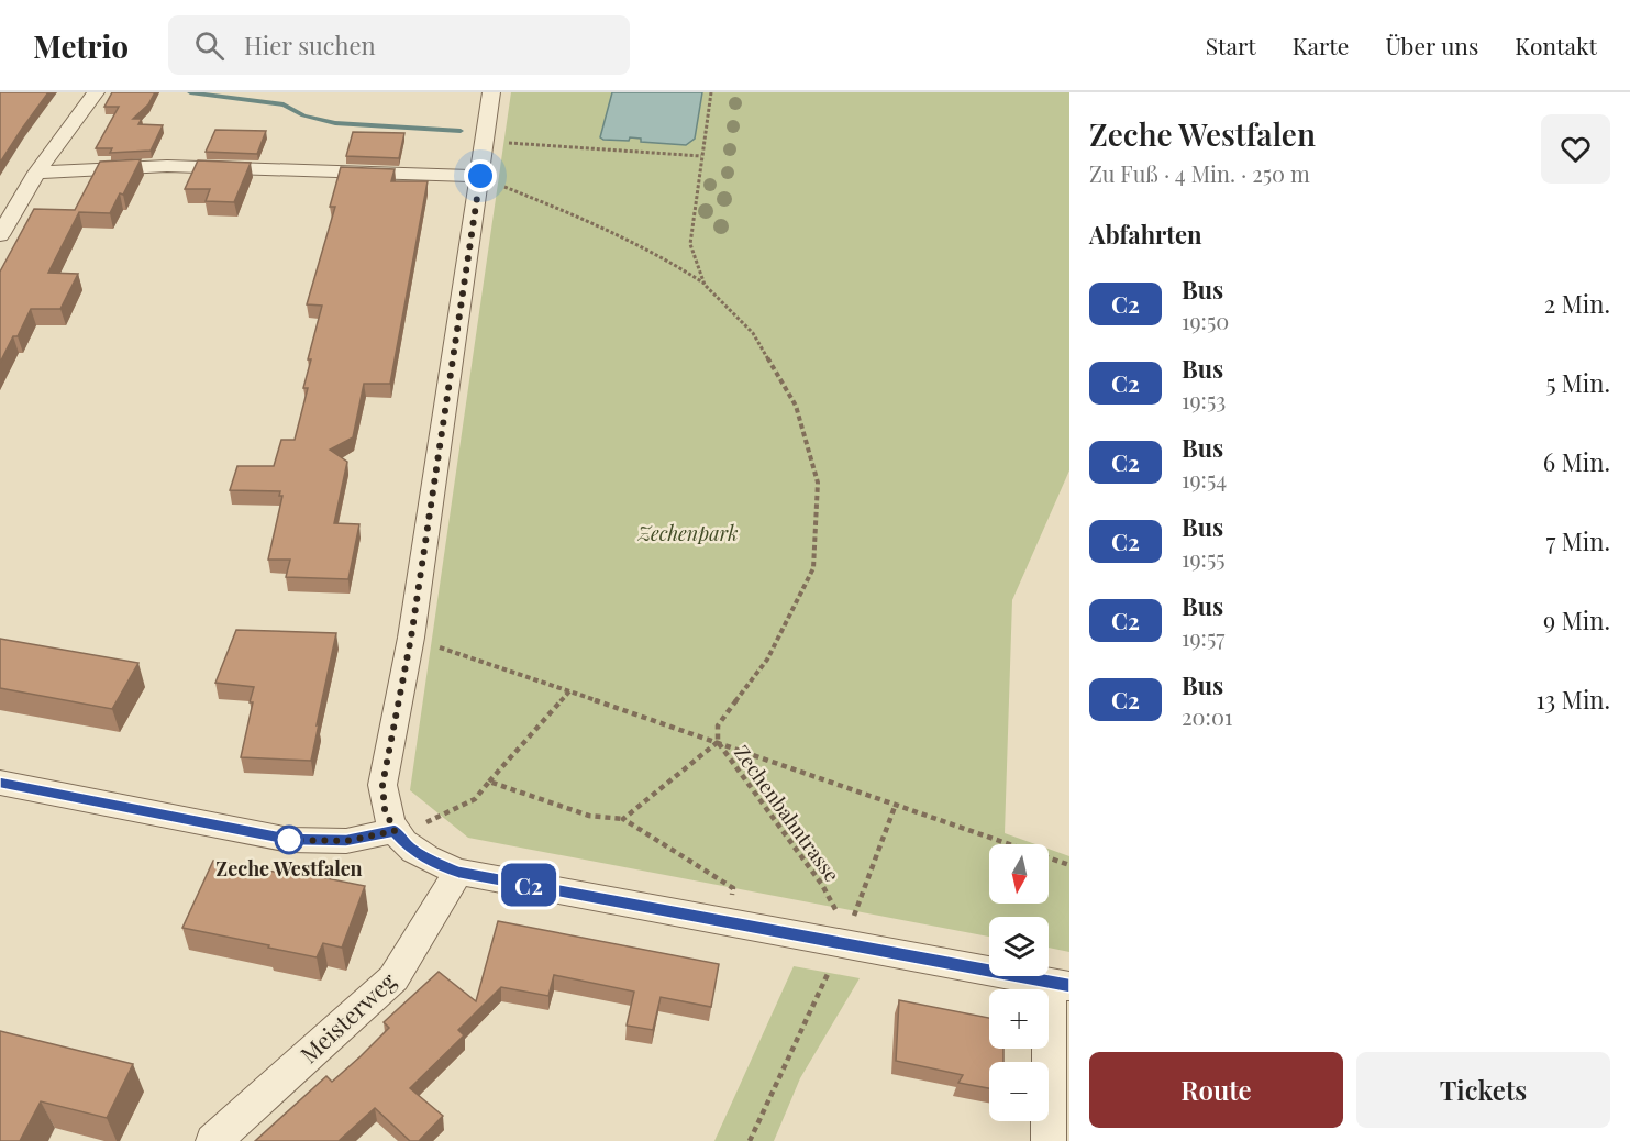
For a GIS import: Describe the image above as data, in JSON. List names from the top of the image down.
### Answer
{
  "streets": {
    "street": ["Meisterweg"],
    "path": ["Zechenbahntrasse"]
  },
  "parks": ["Zechenpark"],
  "places": ["Zeche Westfalen"],
  "lines": ["bus line C2"],
  "north": "bottom",
  "page": {
    "header": "Metrio",
    "search": "Hier suchen",
    "nav": [
      "Start",
      "Karte",
      "Über uns",
      "Kontakt"
    ],
    "on_map": "C2",
    "heading": [
      ["Zeche Westfalen", "Zu Fuß · 4 Min. · 250 m"],
      "Abfahrten"
    ],
    "list": [
      {
        "mark": "C2",
        "name": "Bus",
        "note": "19:50",
        "value": "2 Min."
      },
      {
        "mark": "C2",
        "name": "Bus",
        "note": "19:53",
        "value": "5 Min."
      },
      {
        "mark": "C2",
        "name": "Bus",
        "note": "19:54",
        "value": "6 Min."
      },
      {
        "mark": "C2",
        "name": "Bus",
        "note": "19:55",
        "value": "7 Min."
      },
      {
        "mark": "C2",
        "name": "Bus",
        "note": "19:57",
        "value": "9 Min."
      },
      {
        "mark": "C2",
        "name": "Bus",
        "note": "20:01",
        "value": "13 Min."
      }
    ],
    "map_buttons": ["+", "−"],
    "buttons": ["Route", "Tickets"]
  }
}
